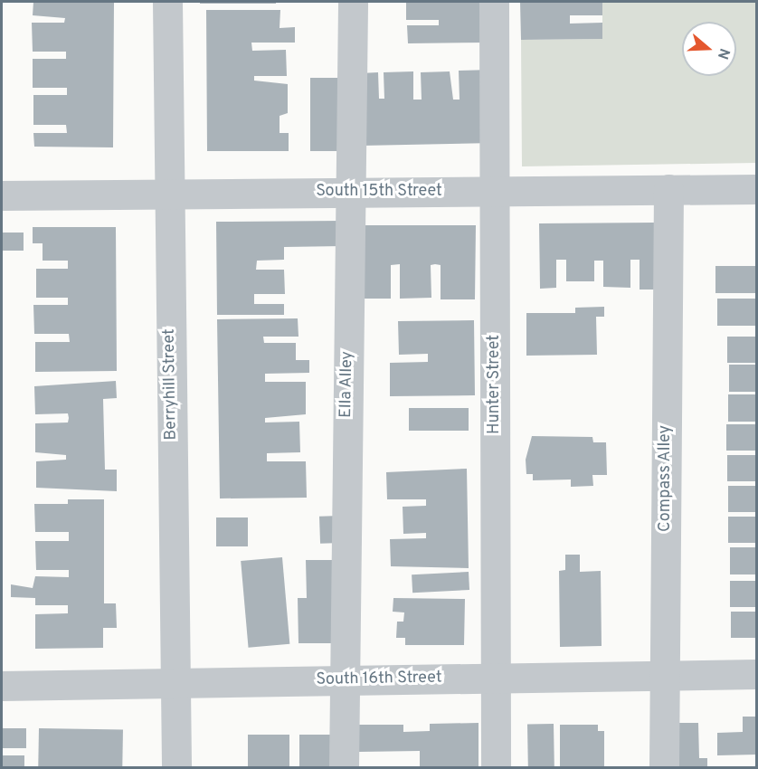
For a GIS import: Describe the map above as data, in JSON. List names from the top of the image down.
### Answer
{
  "streets": {
    "street": [
      "South 15th Street",
      "Berryhill Street",
      "Ella Alley",
      "Hunter Street",
      "Compass Alley",
      "South 16th Street"
    ]
  },
  "crossings": [
    ["South 15th Street", "Berryhill Street"],
    ["South 15th Street", "Ella Alley"],
    ["South 15th Street", "Hunter Street"],
    ["South 15th Street", "Compass Alley"],
    ["Berryhill Street", "South 16th Street"],
    ["Ella Alley", "South 16th Street"],
    ["Hunter Street", "South 16th Street"],
    ["Compass Alley", "South 16th Street"]
  ],
  "north": "right"
}
